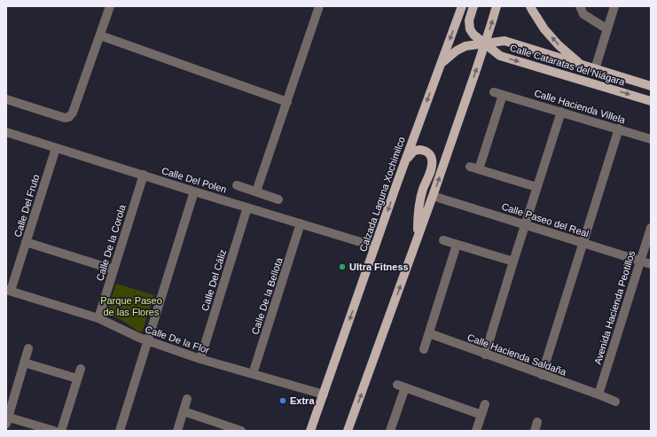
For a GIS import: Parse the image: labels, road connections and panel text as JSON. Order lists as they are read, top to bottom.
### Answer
{
  "streets": {
    "main road": ["Calle Cataratas del Niágara", "Calzada Laguna Xochimilco"],
    "street": [
      "Calle Hacienda Villela",
      "Calle Del Polen",
      "Calle Del Fruto",
      "Calle Paseo del Real",
      "Calle De la Corola",
      "Calle Del Cáliz",
      "Calle De la Bellota",
      "Avenida Hacienda Peotillos",
      "Calle De la Flor",
      "Calle Hacienda Saldaña"
    ]
  },
  "crossings": [
    ["Calle Del Polen", "Calzada Laguna Xochimilco"],
    ["Calle Del Polen", "Calle Del Fruto"],
    ["Calle Del Polen", "Calle De la Corola"],
    ["Calle Del Polen", "Calle Del Cáliz"],
    ["Calle Del Polen", "Calle De la Bellota"],
    ["Calzada Laguna Xochimilco", "Calle De la Flor"],
    ["Calle Del Fruto", "Calle De la Flor"],
    ["Calle Paseo del Real", "Avenida Hacienda Peotillos"],
    ["Calle De la Corola", "Calle De la Flor"],
    ["Calle Del Cáliz", "Calle De la Flor"],
    ["Calle De la Bellota", "Calle De la Flor"],
    ["Avenida Hacienda Peotillos", "Calle Hacienda Saldaña"]
  ],
  "parks": ["Parque Paseo de las Flores"],
  "places": ["Ultra Fitness", "Extra"]
}
